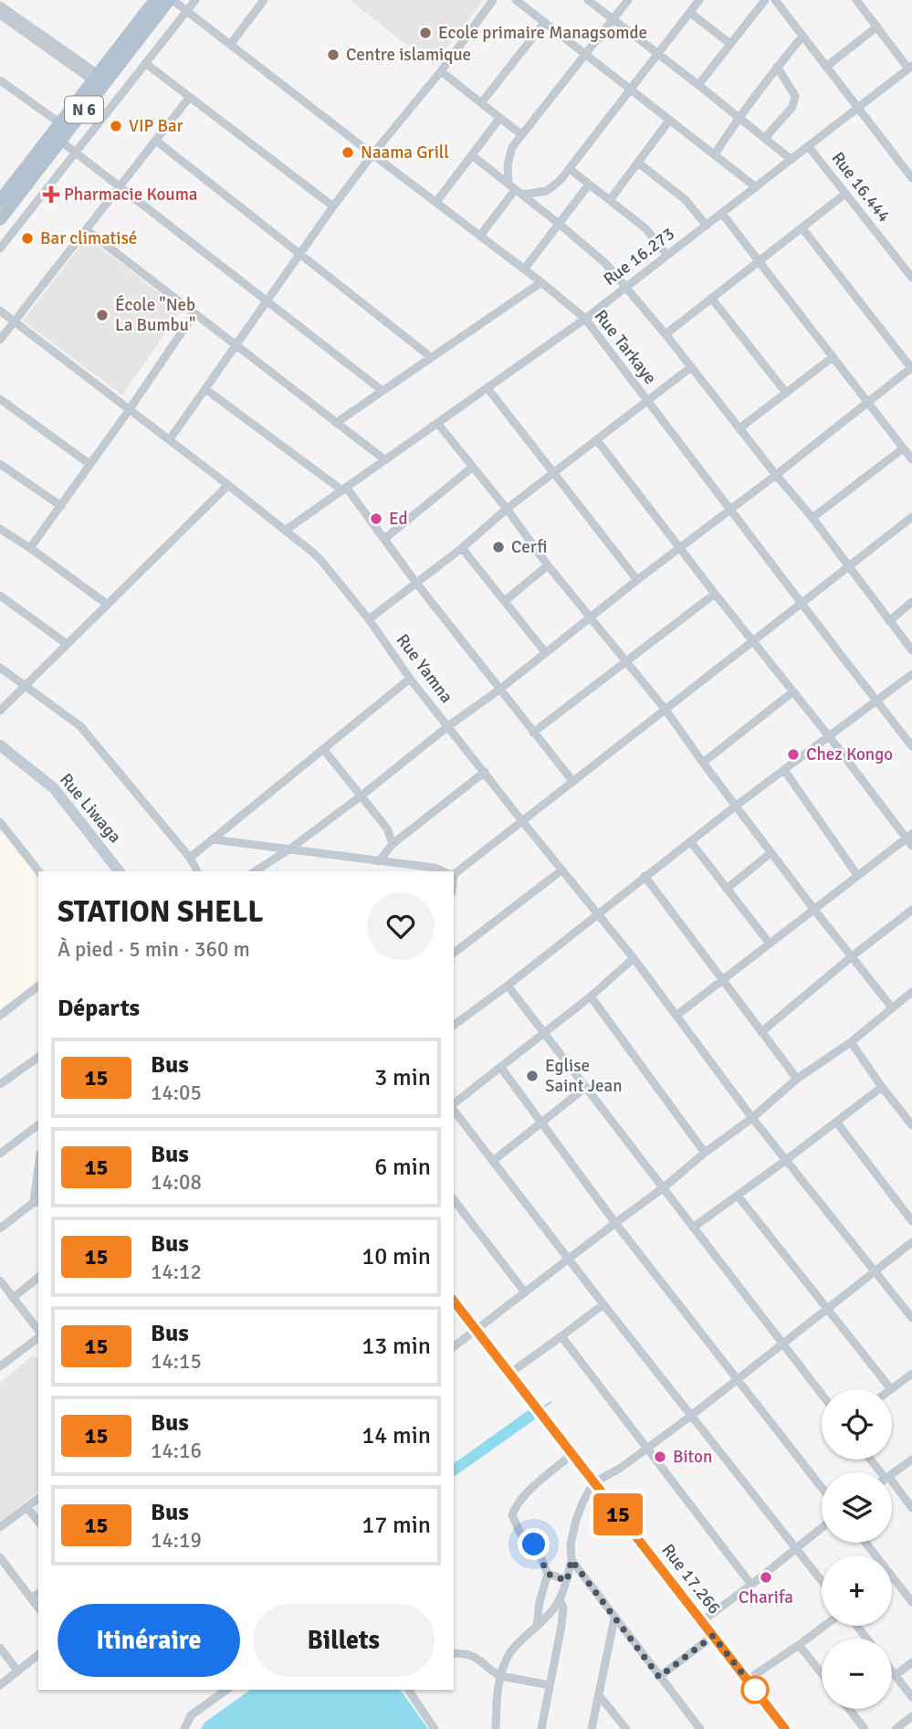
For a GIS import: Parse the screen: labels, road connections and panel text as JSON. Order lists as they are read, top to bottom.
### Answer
{
  "streets": {
    "main road": ["N 6", "Rue Liwaga", "Rue 17.266"],
    "street": [
      "Rue 16.444",
      "Rue 16.273",
      "Rue Tarkaye",
      "Rue Yamna"
    ]
  },
  "crossings": [
    ["N 6", "Rue Tarkaye"],
    ["Rue 16.444", "Rue 16.273"],
    ["Rue 16.273", "Rue Tarkaye"],
    ["Rue 16.273", "Rue Yamna"]
  ],
  "places": {
    "other": [
      "Ecole primaire Managsomde",
      "Centre islamique",
      "VIP Bar",
      "Naama Grill",
      "Bar climatisé",
      "École \"Neb La Bumbu\"",
      "Ed",
      "Cerfi",
      "Chez Kongo",
      "Eglise Saint Jean",
      "Biton",
      "Charifa"
    ],
    "health": ["Pharmacie Kouma"]
  },
  "lines": ["bus line 15"],
  "page": {
    "on_map": "15",
    "heading": [
      ["STATION SHELL", "À pied · 5 min · 360 m"],
      "Départs"
    ],
    "list": [
      {
        "mark": "15",
        "name": "Bus",
        "note": "14:05",
        "value": "3 min"
      },
      {
        "mark": "15",
        "name": "Bus",
        "note": "14:08",
        "value": "6 min"
      },
      {
        "mark": "15",
        "name": "Bus",
        "note": "14:12",
        "value": "10 min"
      },
      {
        "mark": "15",
        "name": "Bus",
        "note": "14:15",
        "value": "13 min"
      },
      {
        "mark": "15",
        "name": "Bus",
        "note": "14:16",
        "value": "14 min"
      },
      {
        "mark": "15",
        "name": "Bus",
        "note": "14:19",
        "value": "17 min"
      }
    ],
    "map_buttons": ["+", "−"],
    "buttons": ["Itinéraire", "Billets"]
  }
}
